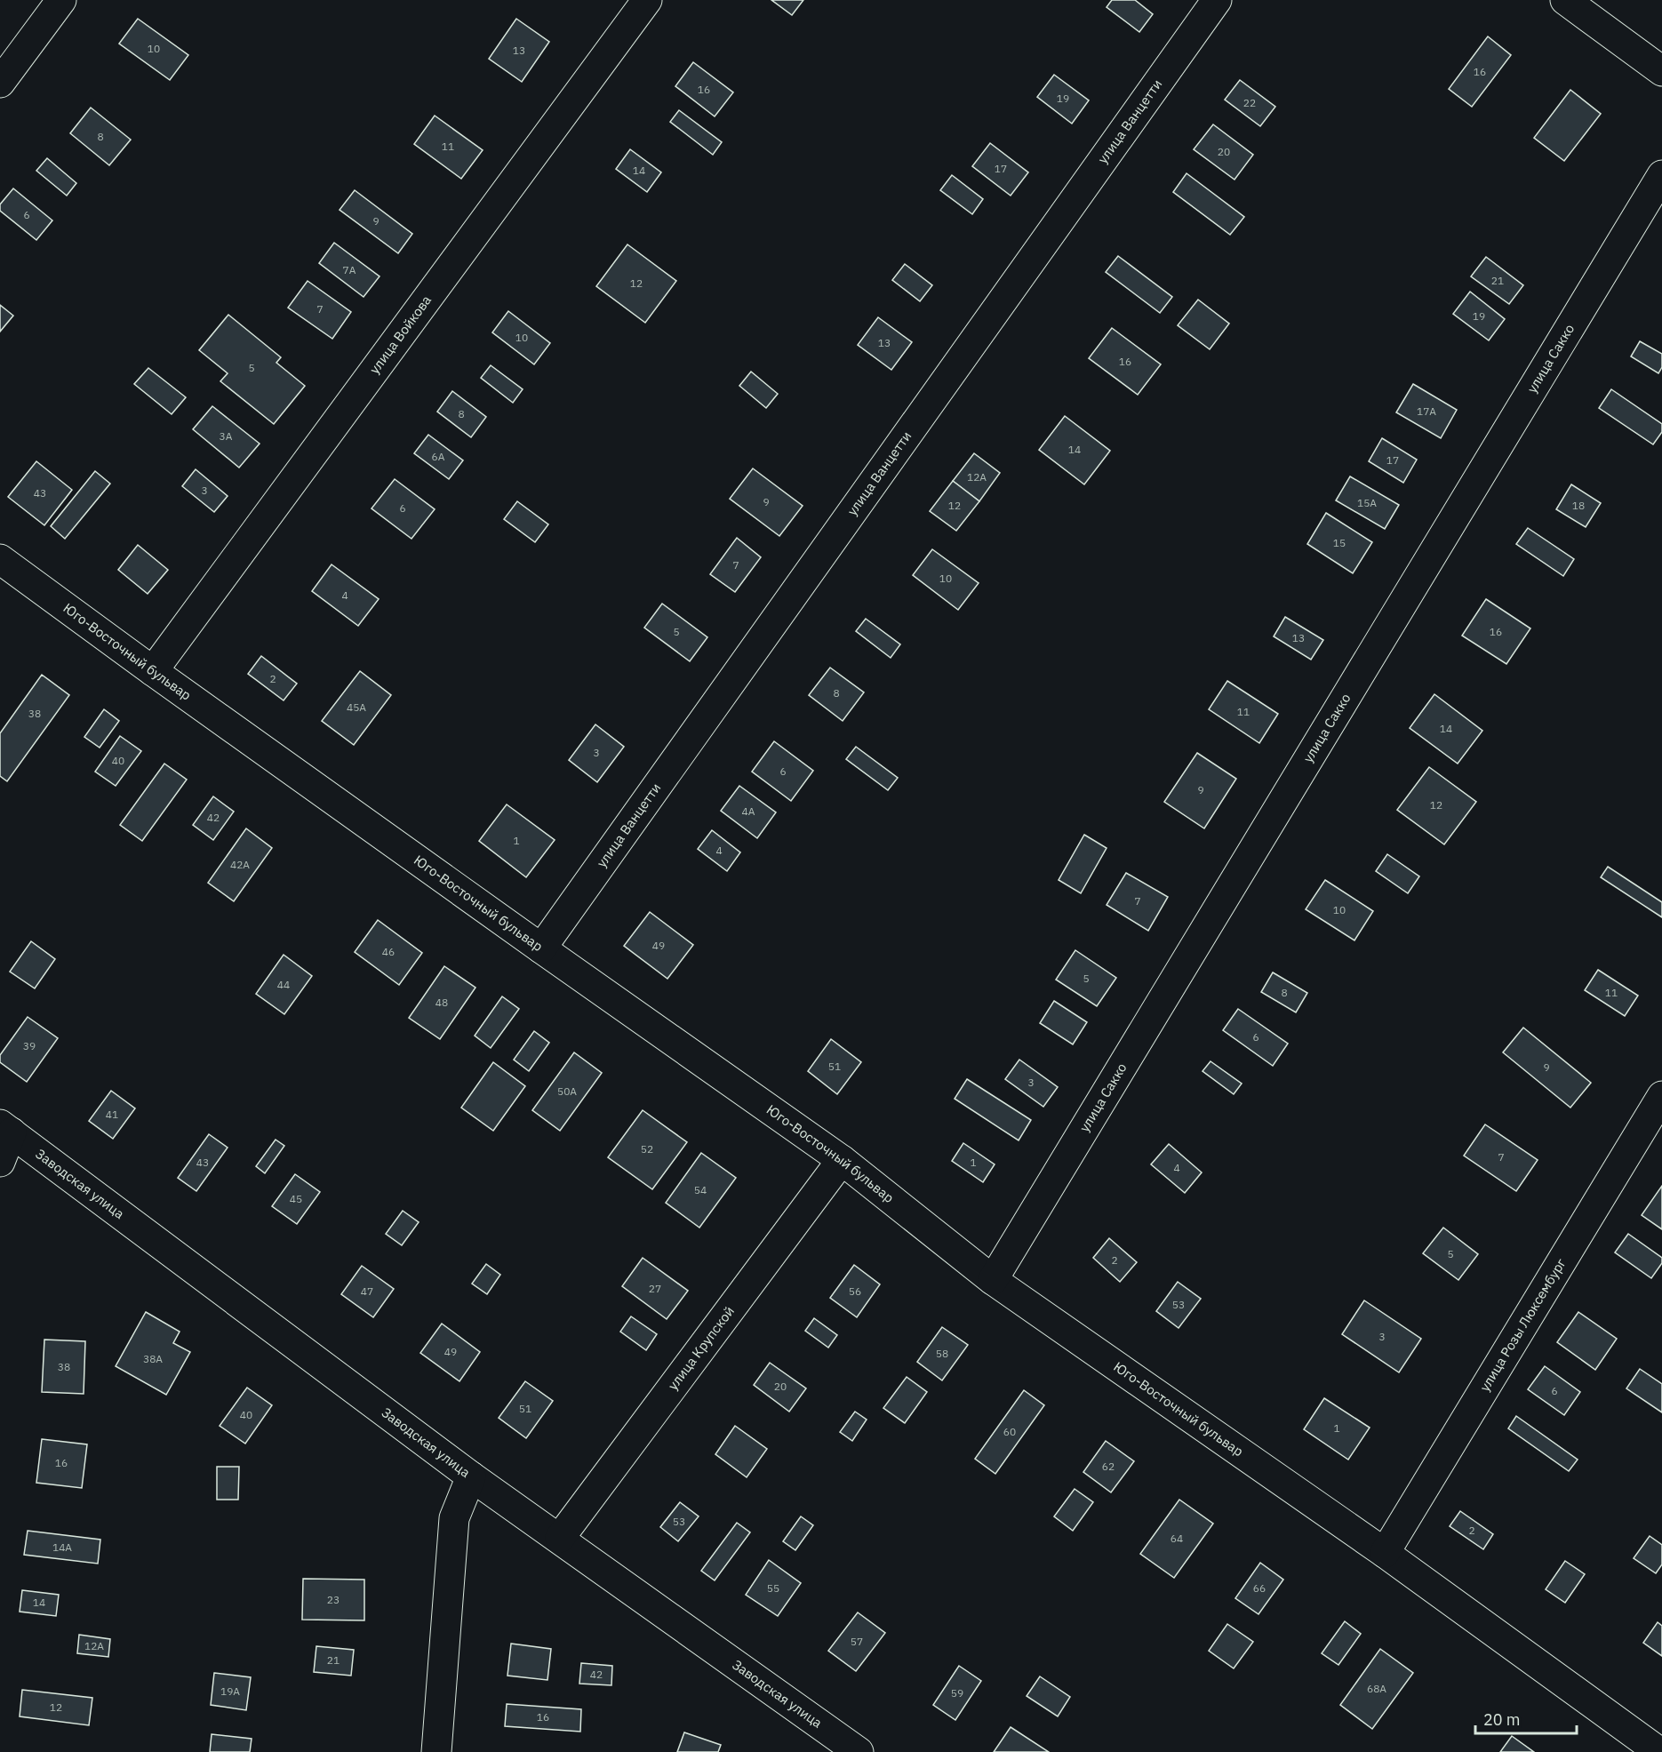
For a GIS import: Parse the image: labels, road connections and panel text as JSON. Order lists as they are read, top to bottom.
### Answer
{
  "streets": {
    "street": [
      "улица Ванцетти",
      "улица Войкова",
      "улица Сакко",
      "Юго-Восточный бульвар",
      "Заводская улица",
      "улица Розы Люксембург",
      "улица Крупской"
    ]
  },
  "crossings": [
    ["улица Ванцетти", "Юго-Восточный бульвар"],
    ["улица Войкова", "Юго-Восточный бульвар"],
    ["улица Сакко", "Юго-Восточный бульвар"],
    ["Юго-Восточный бульвар", "улица Розы Люксембург"],
    ["Юго-Восточный бульвар", "улица Крупской"],
    ["Заводская улица", "улица Крупской"]
  ],
  "house_numbers": [
    "10",
    "13",
    "16",
    "16",
    "19",
    "22",
    "8",
    "11",
    "20",
    "17",
    "14",
    "6",
    "9",
    "7А",
    "21",
    "12",
    "7",
    "19",
    "10",
    "13",
    "16",
    "5",
    "17А",
    "8",
    "3А",
    "14",
    "6А",
    "17",
    "12А",
    "3",
    "43",
    "9",
    "15А",
    "12",
    "18",
    "6",
    "15",
    "7",
    "10",
    "4",
    "5",
    "16",
    "13",
    "2",
    "8",
    "45А",
    "11",
    "38",
    "14",
    "3",
    "40",
    "6",
    "9",
    "12",
    "4А",
    "42",
    "1",
    "4",
    "42А",
    "7",
    "10",
    "49",
    "46",
    "5",
    "44",
    "8",
    "11",
    "48",
    "6",
    "39",
    "51",
    "9",
    "3",
    "50А",
    "41",
    "52",
    "7",
    "43",
    "1",
    "4",
    "54",
    "45",
    "5",
    "2",
    "27",
    "47",
    "56",
    "53",
    "3",
    "49",
    "58",
    "38А",
    "38",
    "20",
    "6",
    "51",
    "40",
    "1",
    "60",
    "16",
    "62",
    "53",
    "2",
    "64",
    "14А",
    "55",
    "66",
    "23",
    "14",
    "57",
    "12А",
    "21",
    "42",
    "68А",
    "19А",
    "59",
    "12",
    "16"
  ],
  "scale_bar": "20 m"
}
